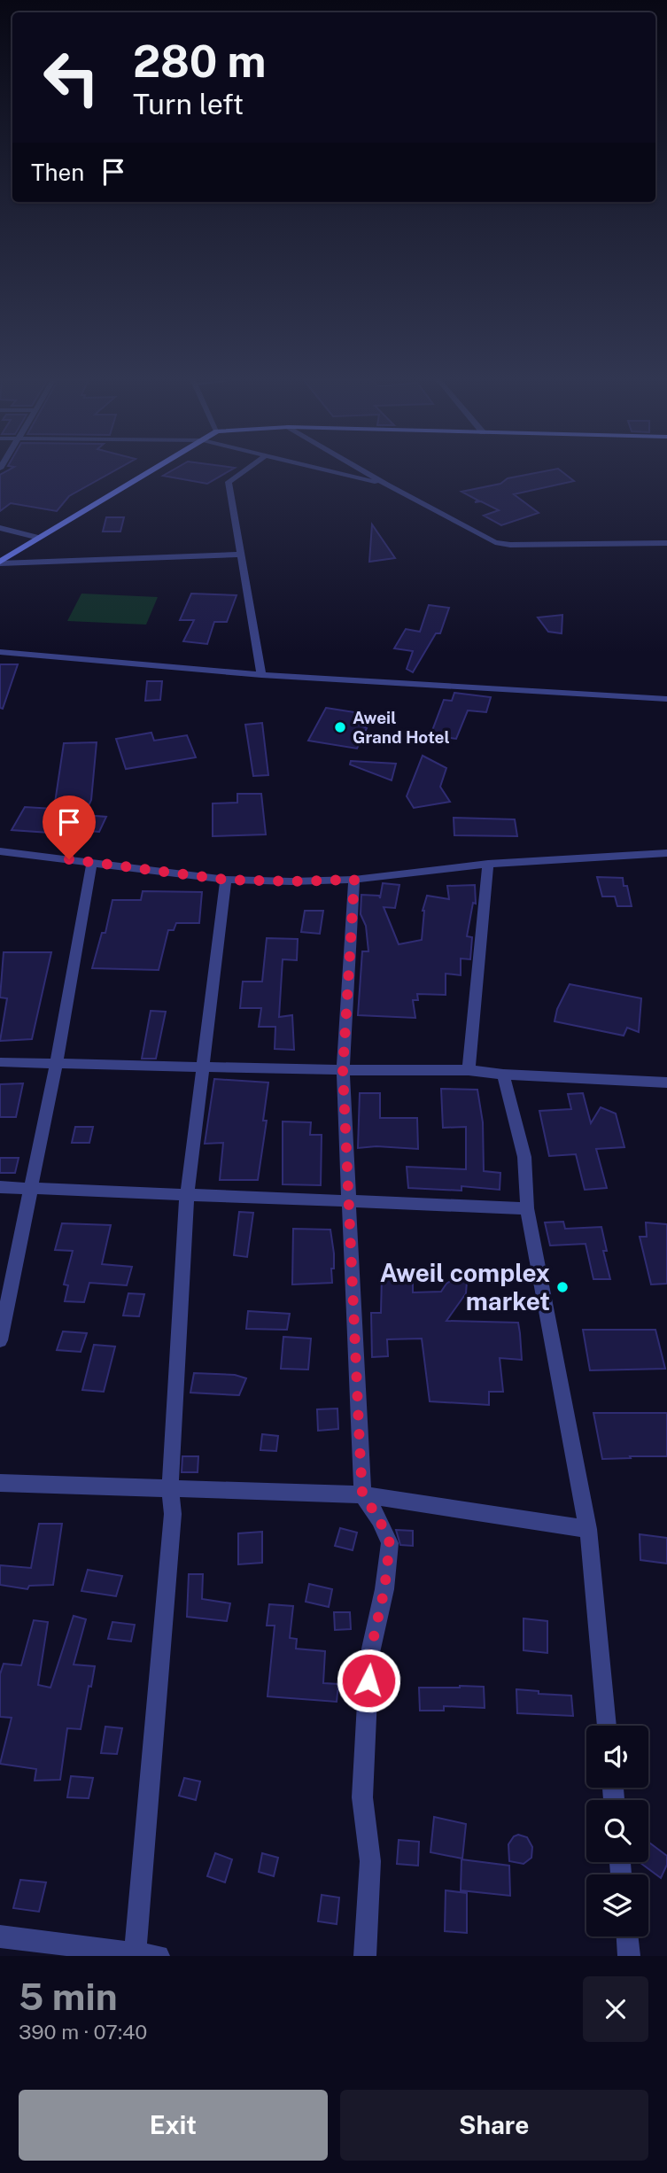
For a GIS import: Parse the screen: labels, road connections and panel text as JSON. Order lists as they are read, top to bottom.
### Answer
{
  "places": ["Aweil Grand Hotel", "Aweil complex market"],
  "page": {
    "turn": ["280 m", "Turn left"],
    "then": "Then",
    "heading": ["5 min", "390 m · 07:40"],
    "buttons": ["Exit", "Share"]
  }
}
